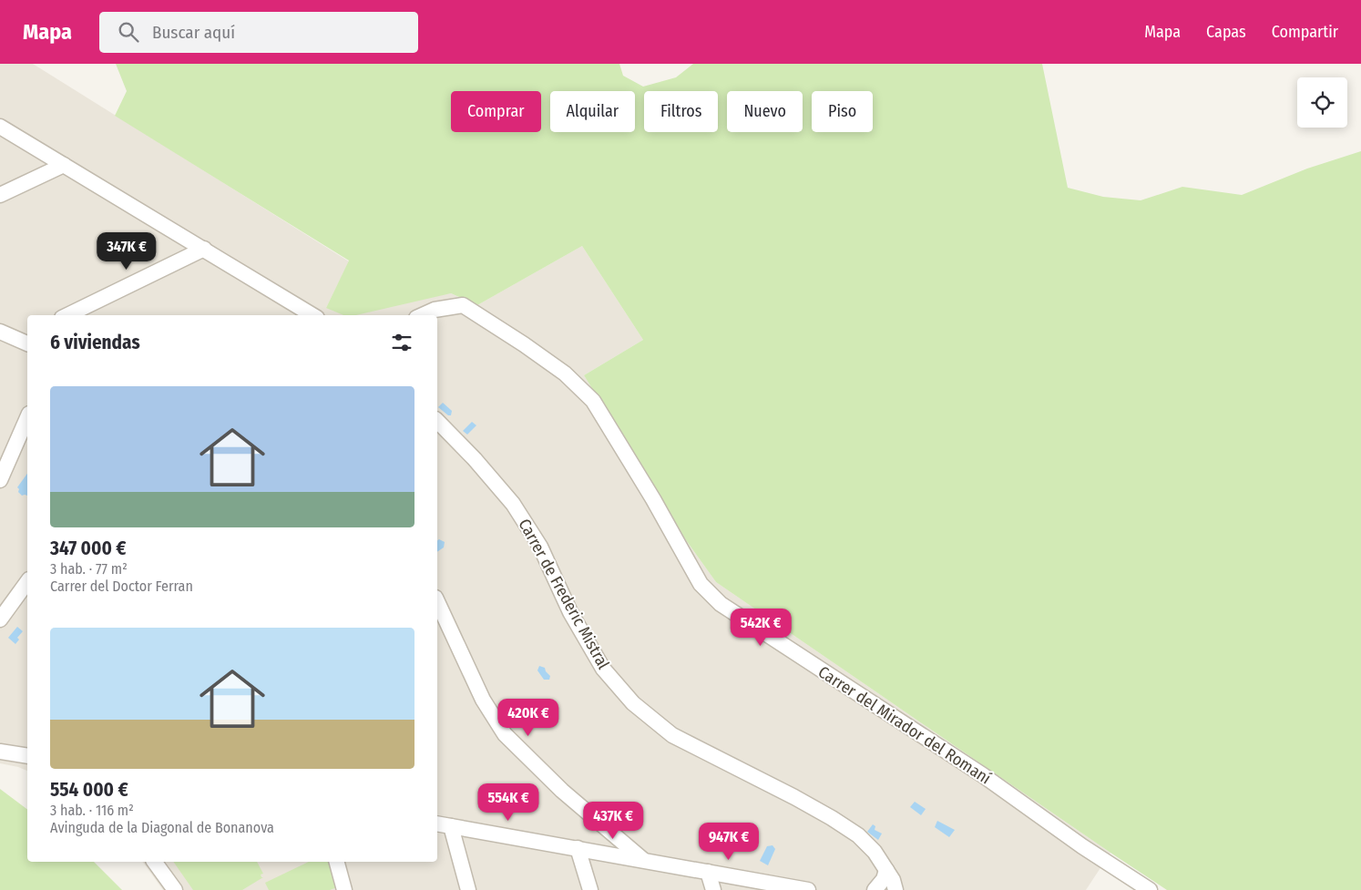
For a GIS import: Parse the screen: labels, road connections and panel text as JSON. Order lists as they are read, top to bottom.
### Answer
{
  "streets": {
    "street": ["Carrer de Frederic Mistral", "Carrer del Mirador del Romaní"]
  },
  "page": {
    "header": "Mapa",
    "search": "Buscar aquí",
    "nav": ["Mapa", "Capas", "Compartir"],
    "chip": [
      "Comprar",
      "Alquilar",
      "Filtros",
      "Nuevo",
      "Piso"
    ],
    "price": [
      "347K €",
      "542K €",
      "420K €",
      "554K €",
      "437K €",
      "947K €"
    ],
    "heading": "6 viviendas",
    "list": [
      {
        "name": "347 000 €",
        "note": "3 hab. · 77 m² · Carrer del Doctor Ferran"
      },
      {
        "name": "554 000 €",
        "note": "3 hab. · 116 m² · Avinguda de la Diagonal de Bonanova"
      }
    ]
  }
}
